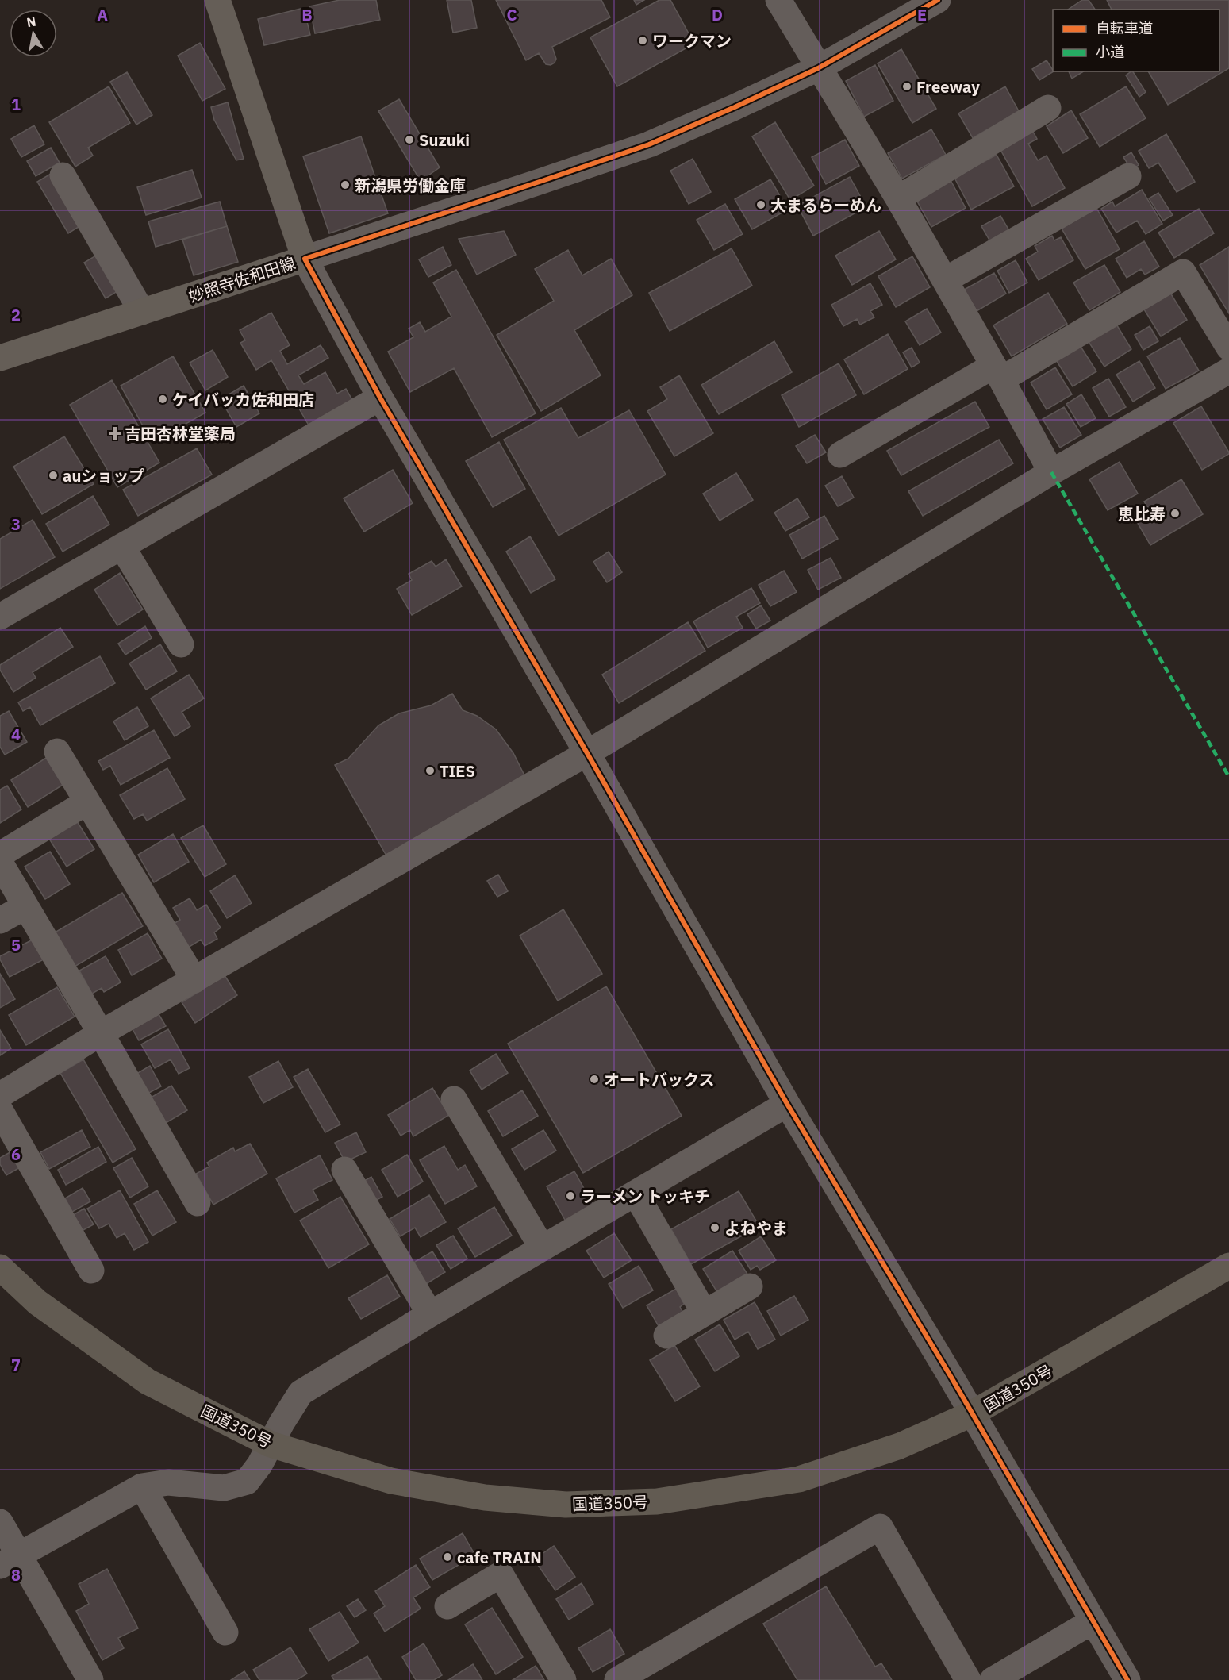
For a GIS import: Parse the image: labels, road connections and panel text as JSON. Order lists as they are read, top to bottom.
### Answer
{
  "streets": {
    "highway": ["国道350号"],
    "main road": ["妙照寺佐和田線"]
  },
  "places": {
    "other": [
      "ワークマン",
      "Freeway",
      "Suzuki",
      "新潟県労働金庫",
      "大まるらーめん",
      "ケイバッカ佐和田店",
      "auショップ",
      "恵比寿",
      "TIES",
      "オートバックス",
      "ラーメン トッキチ",
      "よねやま",
      "cafe TRAIN"
    ],
    "health": ["吉田杏林堂薬局"]
  },
  "legend": ["自転車道", "小道"],
  "north": "top",
  "grid": {
    "columns": [
      "A",
      "B",
      "C",
      "D",
      "E"
    ],
    "rows": [
      "1",
      "2",
      "3",
      "4",
      "5",
      "6",
      "7",
      "8"
    ]
  }
}
